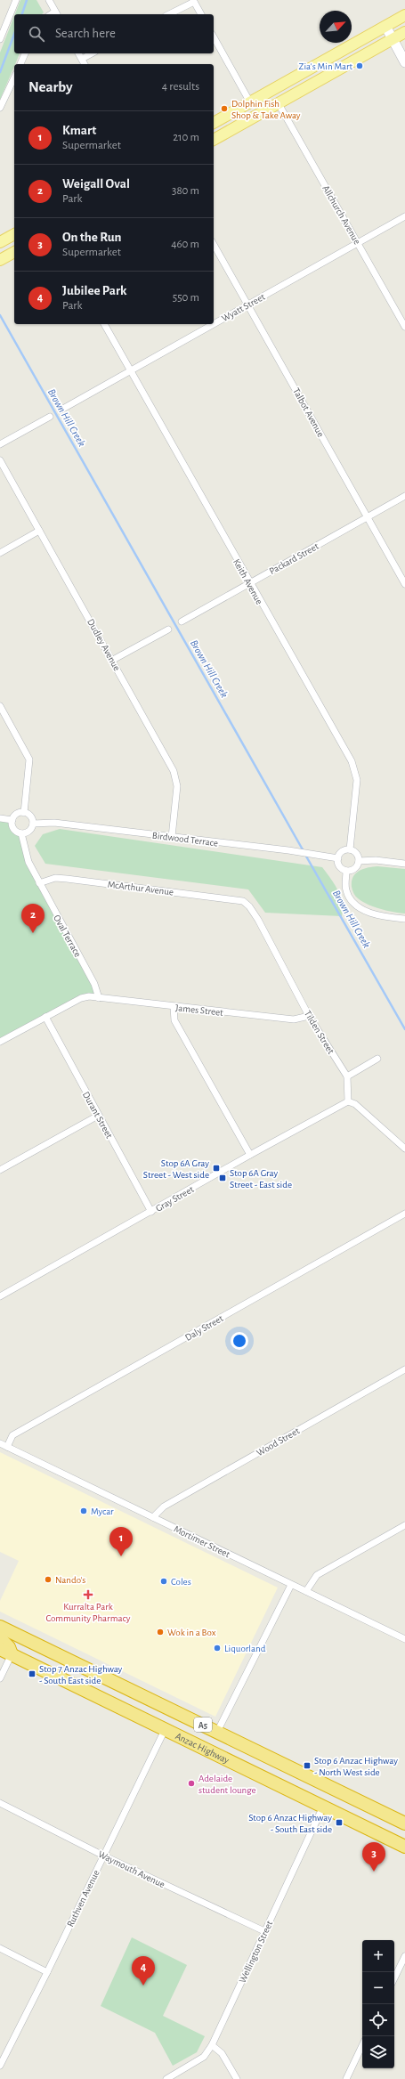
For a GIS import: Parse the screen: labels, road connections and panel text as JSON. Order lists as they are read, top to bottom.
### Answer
{
  "streets": {
    "highway": ["A5", "Anzac Highway"],
    "street": [
      "Allchurch Avenue",
      "Wyatt Street",
      "Talbot Avenue",
      "Packard Street",
      "Keith Avenue",
      "Dudley Avenue",
      "Birdwood Terrace",
      "McArthur Avenue",
      "Oval Terrace",
      "James Street",
      "Tilden Street",
      "Durant Street",
      "Gray Street",
      "Daly Street",
      "Wood Street",
      "Mortimer Street",
      "Waymouth Avenue",
      "Ruthven Avenue",
      "Wellington Street"
    ]
  },
  "crossings": [
    ["Allchurch Avenue", "Wyatt Street"],
    ["Wyatt Street", "Talbot Avenue"],
    ["Wyatt Street", "Keith Avenue"],
    ["Talbot Avenue", "Packard Street"],
    ["Packard Street", "Keith Avenue"],
    ["Keith Avenue", "Birdwood Terrace"],
    ["Dudley Avenue", "Birdwood Terrace"],
    ["Birdwood Terrace", "Oval Terrace"],
    ["McArthur Avenue", "Oval Terrace"],
    ["McArthur Avenue", "Tilden Street"],
    ["Oval Terrace", "James Street"],
    ["James Street", "Tilden Street"],
    ["James Street", "Durant Street"],
    ["Tilden Street", "Gray Street"],
    ["Durant Street", "Gray Street"],
    ["Daly Street", "Mortimer Street"],
    ["Wood Street", "Mortimer Street"],
    ["Anzac Highway", "Ruthven Avenue"],
    ["Anzac Highway", "Wellington Street"],
    ["Waymouth Avenue", "Ruthven Avenue"],
    ["Waymouth Avenue", "Wellington Street"]
  ],
  "water": ["Brown Hill Creek"],
  "places": {
    "other": [
      "Zia's Min Mart",
      "Dolphin Fish Shop & Take Away",
      "Mycar",
      "Nando's",
      "Coles",
      "Wok in a Box",
      "Liquorland",
      "Adelaide student lounge"
    ],
    "transit": [
      "Stop 6A Gray Street - West side",
      "Stop 6A Gray Street - East side",
      "Stop 7 Anzac Highway - South East side",
      "Stop 6 Anzac Highway - North West side",
      "Stop 6 Anzac Highway - South East side"
    ],
    "health": ["Kurralta Park Community Pharmacy"]
  },
  "north": "top right",
  "page": {
    "search": "Search here",
    "heading": ["Nearby", "4 results"],
    "list": [
      {
        "mark": "1",
        "name": "Kmart",
        "note": "Supermarket",
        "value": "210 m"
      },
      {
        "mark": "2",
        "name": "Weigall Oval",
        "note": "Park",
        "value": "380 m"
      },
      {
        "mark": "3",
        "name": "On the Run",
        "note": "Supermarket",
        "value": "460 m"
      },
      {
        "mark": "4",
        "name": "Jubilee Park",
        "note": "Park",
        "value": "550 m"
      }
    ],
    "pins": [
      "2",
      "1",
      "3",
      "4"
    ],
    "map_buttons": ["+", "−"]
  }
}
